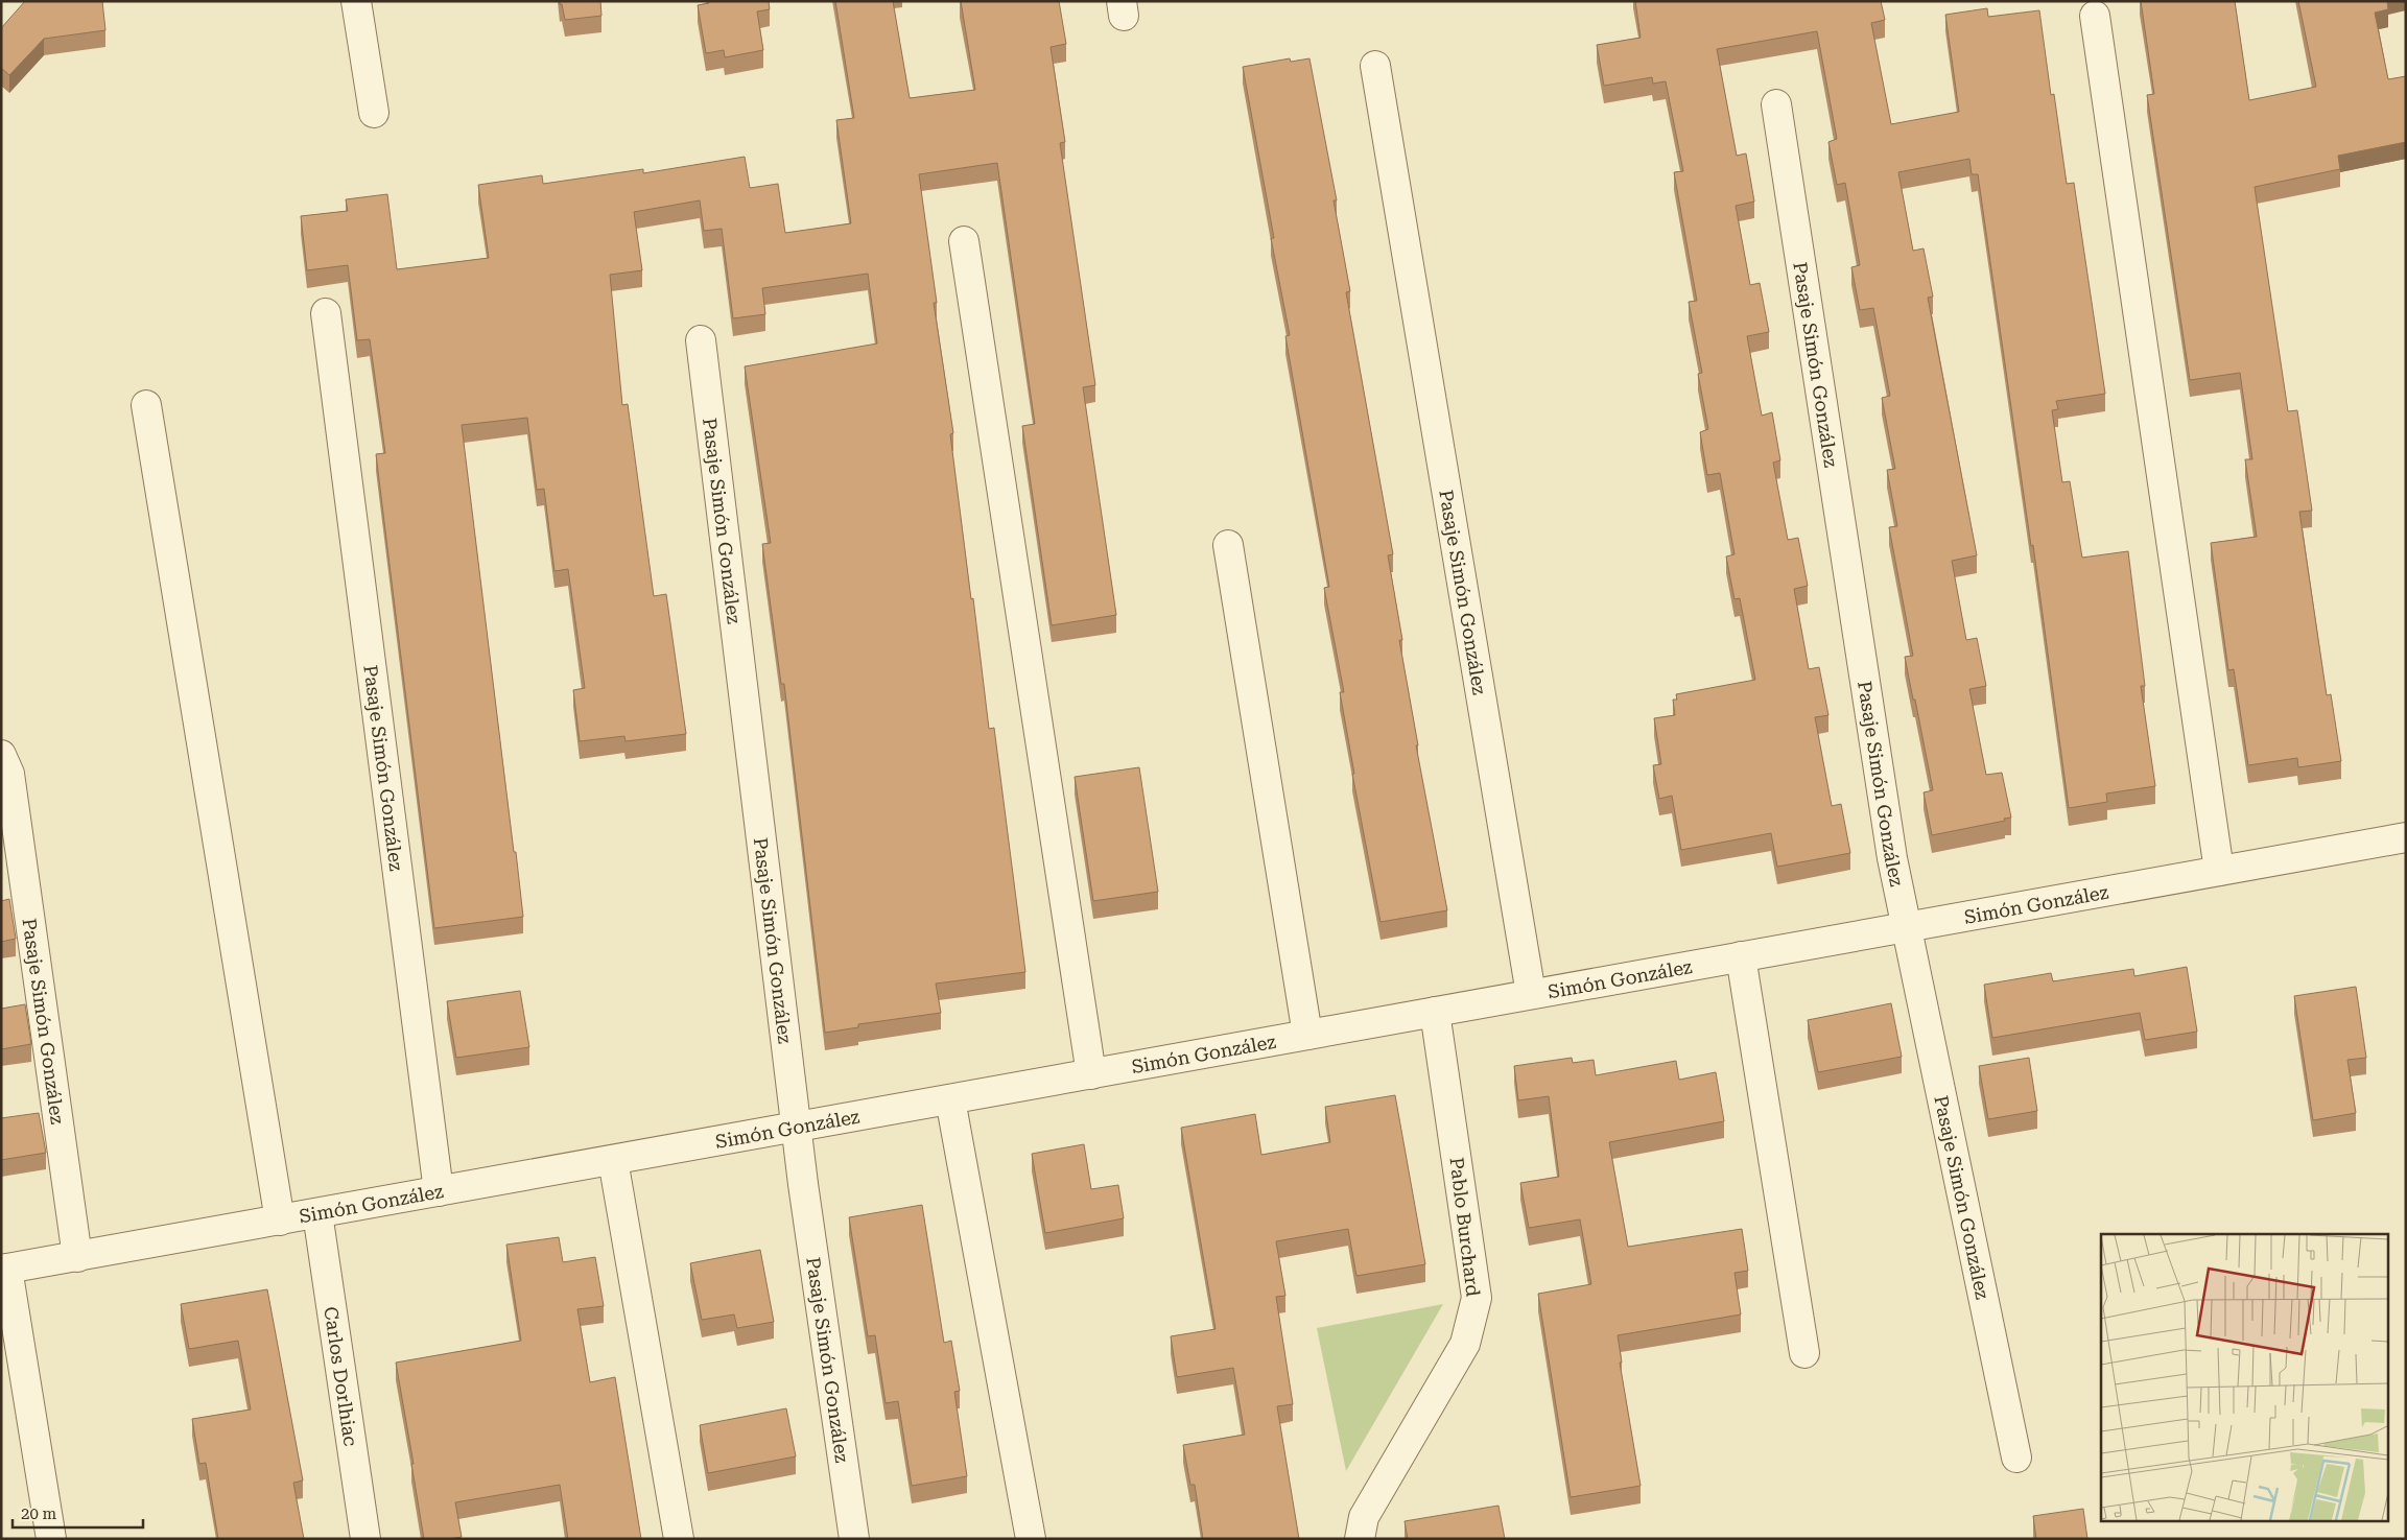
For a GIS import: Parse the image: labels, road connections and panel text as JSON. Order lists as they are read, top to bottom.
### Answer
{
  "streets": {
    "street": [
      "Pasaje Simón González",
      "Simón González",
      "Pablo Burchard",
      "Carlos Dorlhiac"
    ]
  },
  "crossings": [
    ["Pasaje Simón González", "Simón González"],
    ["Simón González", "Pablo Burchard"],
    ["Simón González", "Carlos Dorlhiac"]
  ],
  "scale_bar": "20 m"
}
